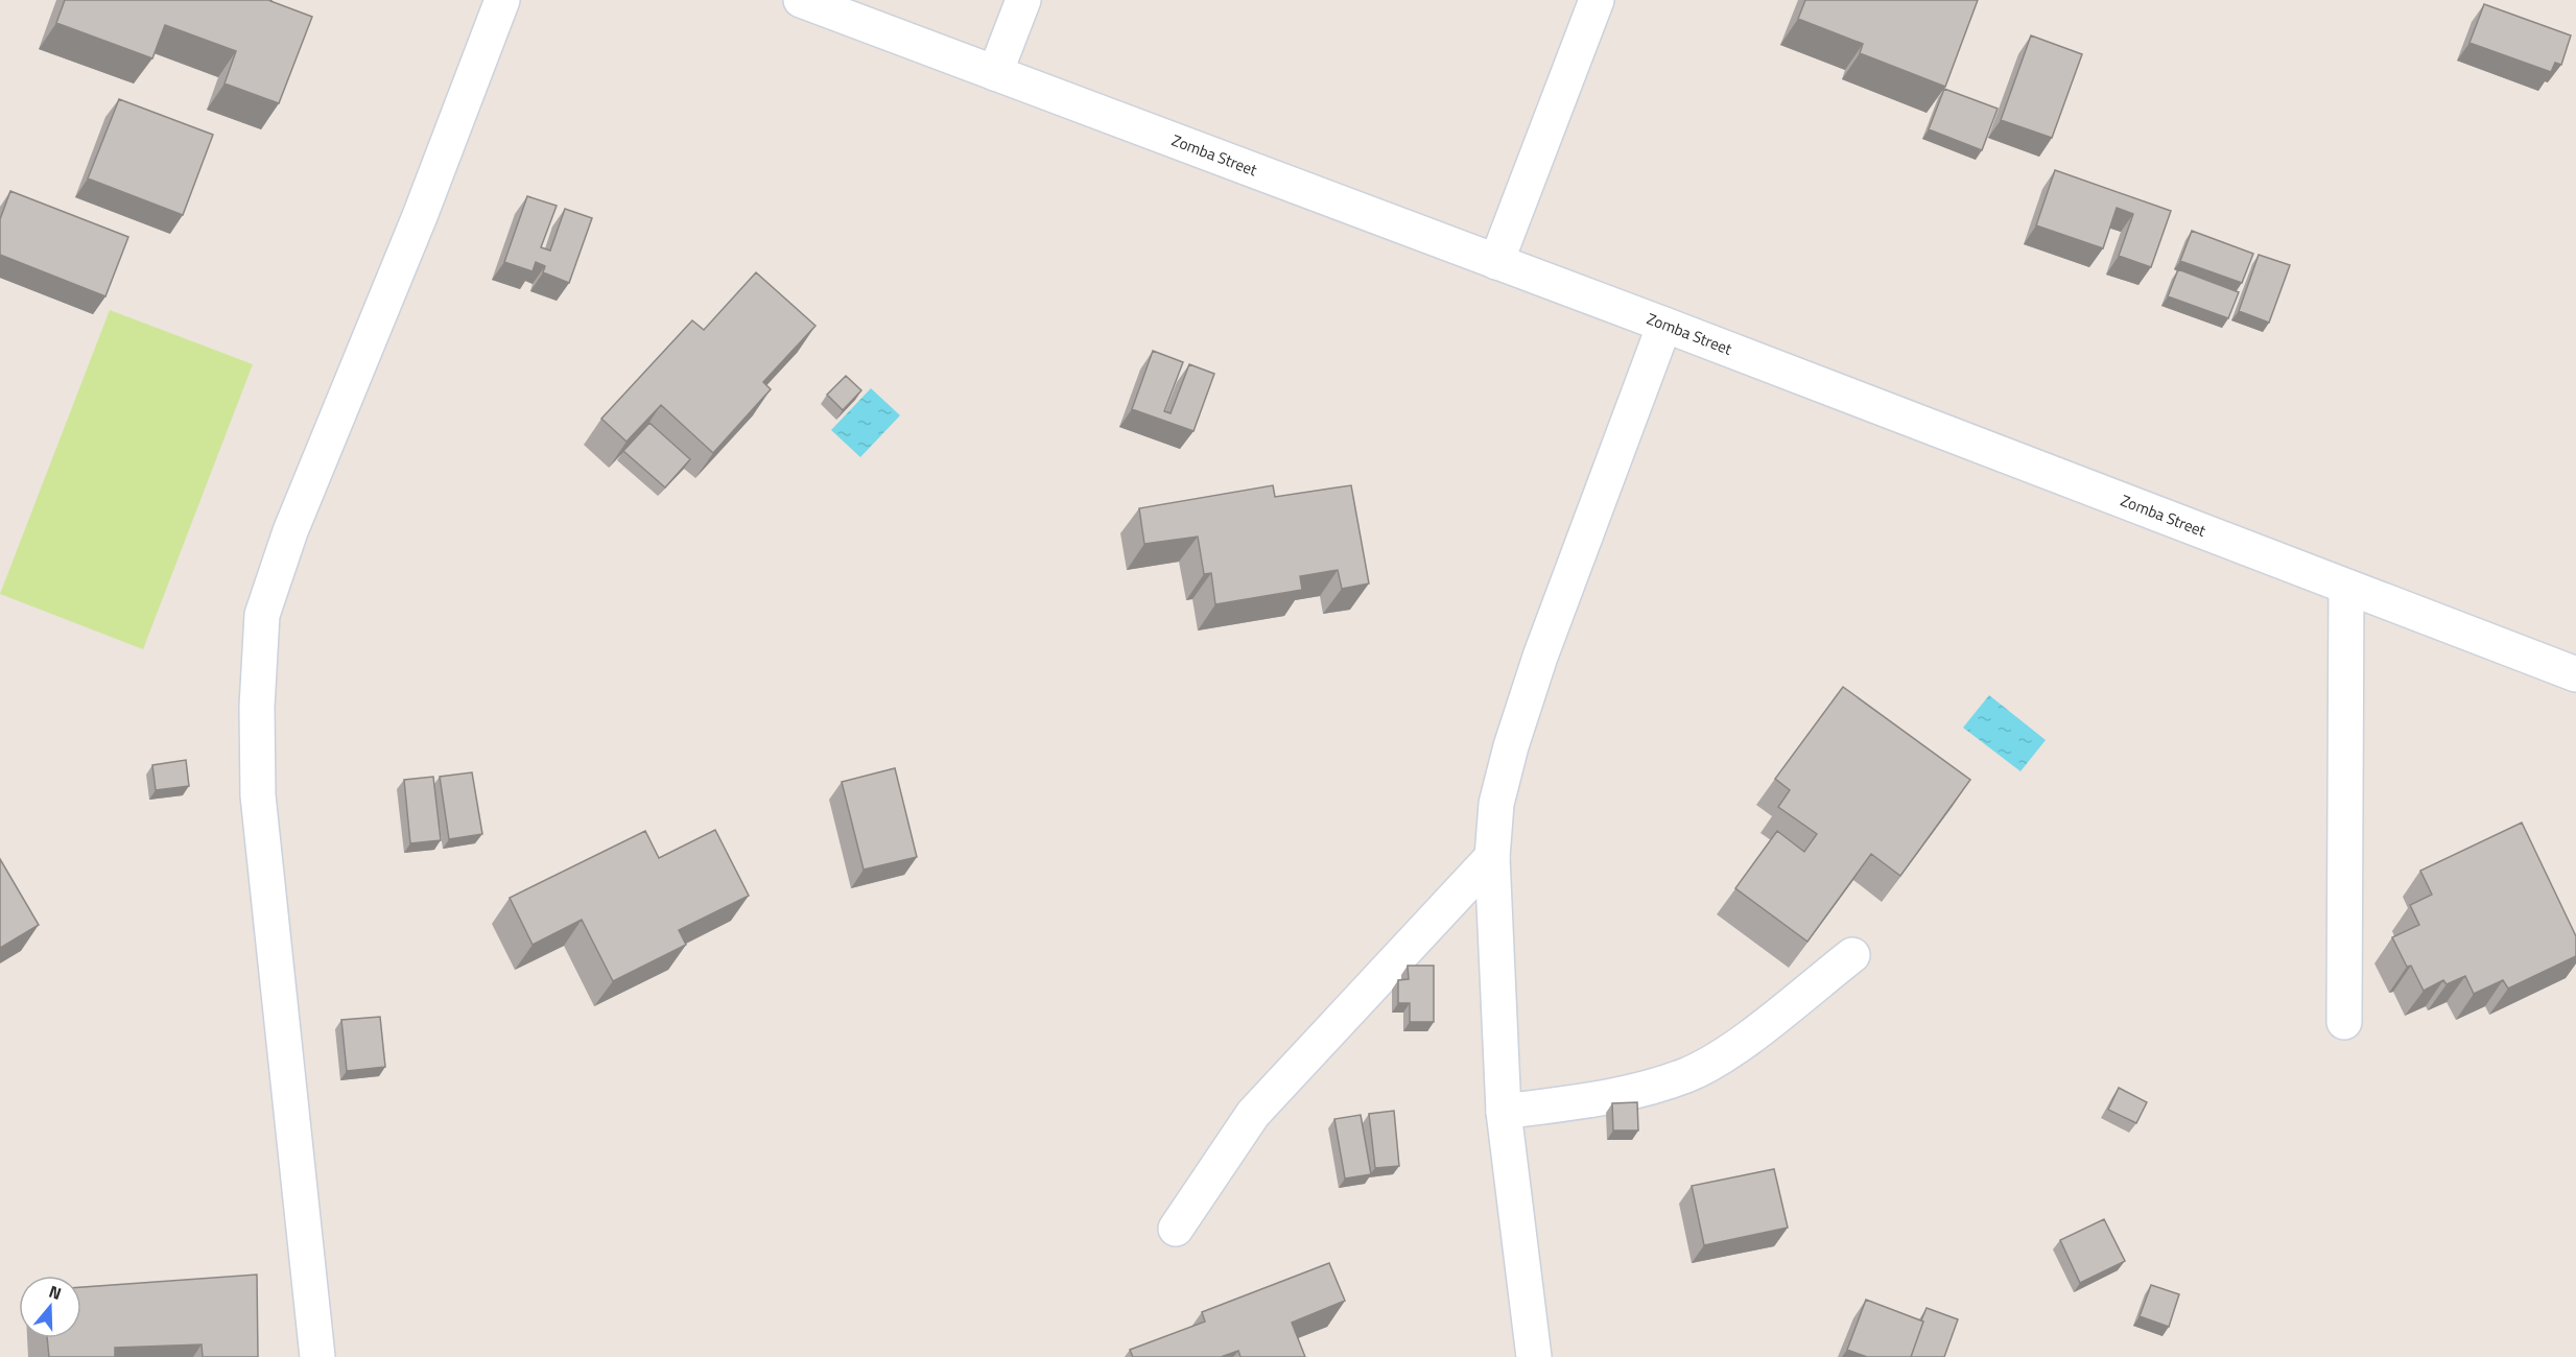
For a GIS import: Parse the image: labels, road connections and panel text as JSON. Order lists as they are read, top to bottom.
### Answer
{
  "streets": {
    "street": ["Zomba Street"]
  },
  "north": "top"
}
